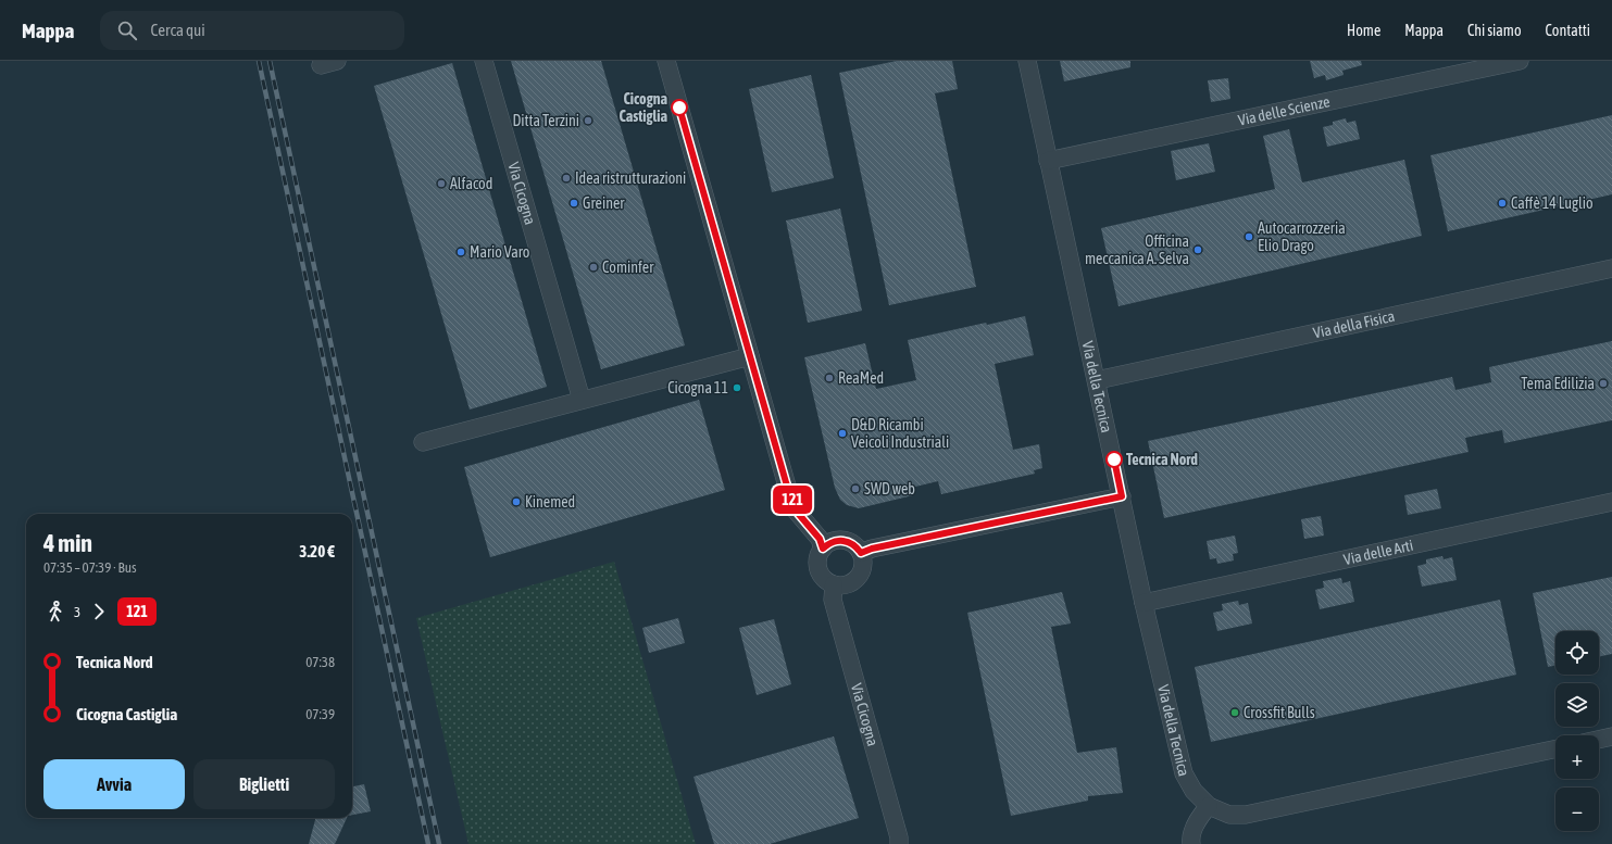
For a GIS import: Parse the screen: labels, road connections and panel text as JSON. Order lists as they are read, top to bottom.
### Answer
{
  "streets": {
    "street": [
      "Via delle Scienze",
      "Via Cicogna",
      "Via della Fisica",
      "Via della Tecnica",
      "Via delle Arti"
    ]
  },
  "crossings": [
    ["Via delle Scienze", "Via della Tecnica"],
    ["Via della Fisica", "Via della Tecnica"],
    ["Via della Tecnica", "Via delle Arti"]
  ],
  "places": [
    "Cicogna Castiglia",
    "Ditta Terzini",
    "Idea ristrutturazioni",
    "Alfacod",
    "Greiner",
    "Caffè 14 Luglio",
    "Autocarrozzeria Elio Drago",
    "Officina meccanica A. Selva",
    "Mario Varo",
    "Cominfer",
    "ReaMed",
    "Tema Edilizia",
    "Cicogna 11",
    "D&D Ricambi Veicoli Industriali",
    "Tecnica Nord",
    "SWD web",
    "Kinemed",
    "Crossfit Bulls"
  ],
  "lines": ["bus line 121"],
  "page": {
    "header": "Mappa",
    "search": "Cerca qui",
    "nav": [
      "Home",
      "Mappa",
      "Chi siamo",
      "Contatti"
    ],
    "on_map": "121",
    "heading": ["4 min", "07:35 – 07:39 · Bus", "3.20 €"],
    "legs": ["3", "121"],
    "map_buttons": ["+", "−"],
    "list": [
      {
        "name": "Tecnica Nord",
        "value": "07:38"
      },
      {
        "name": "Cicogna Castiglia",
        "value": "07:39"
      }
    ],
    "buttons": ["Avvia", "Biglietti"]
  }
}
